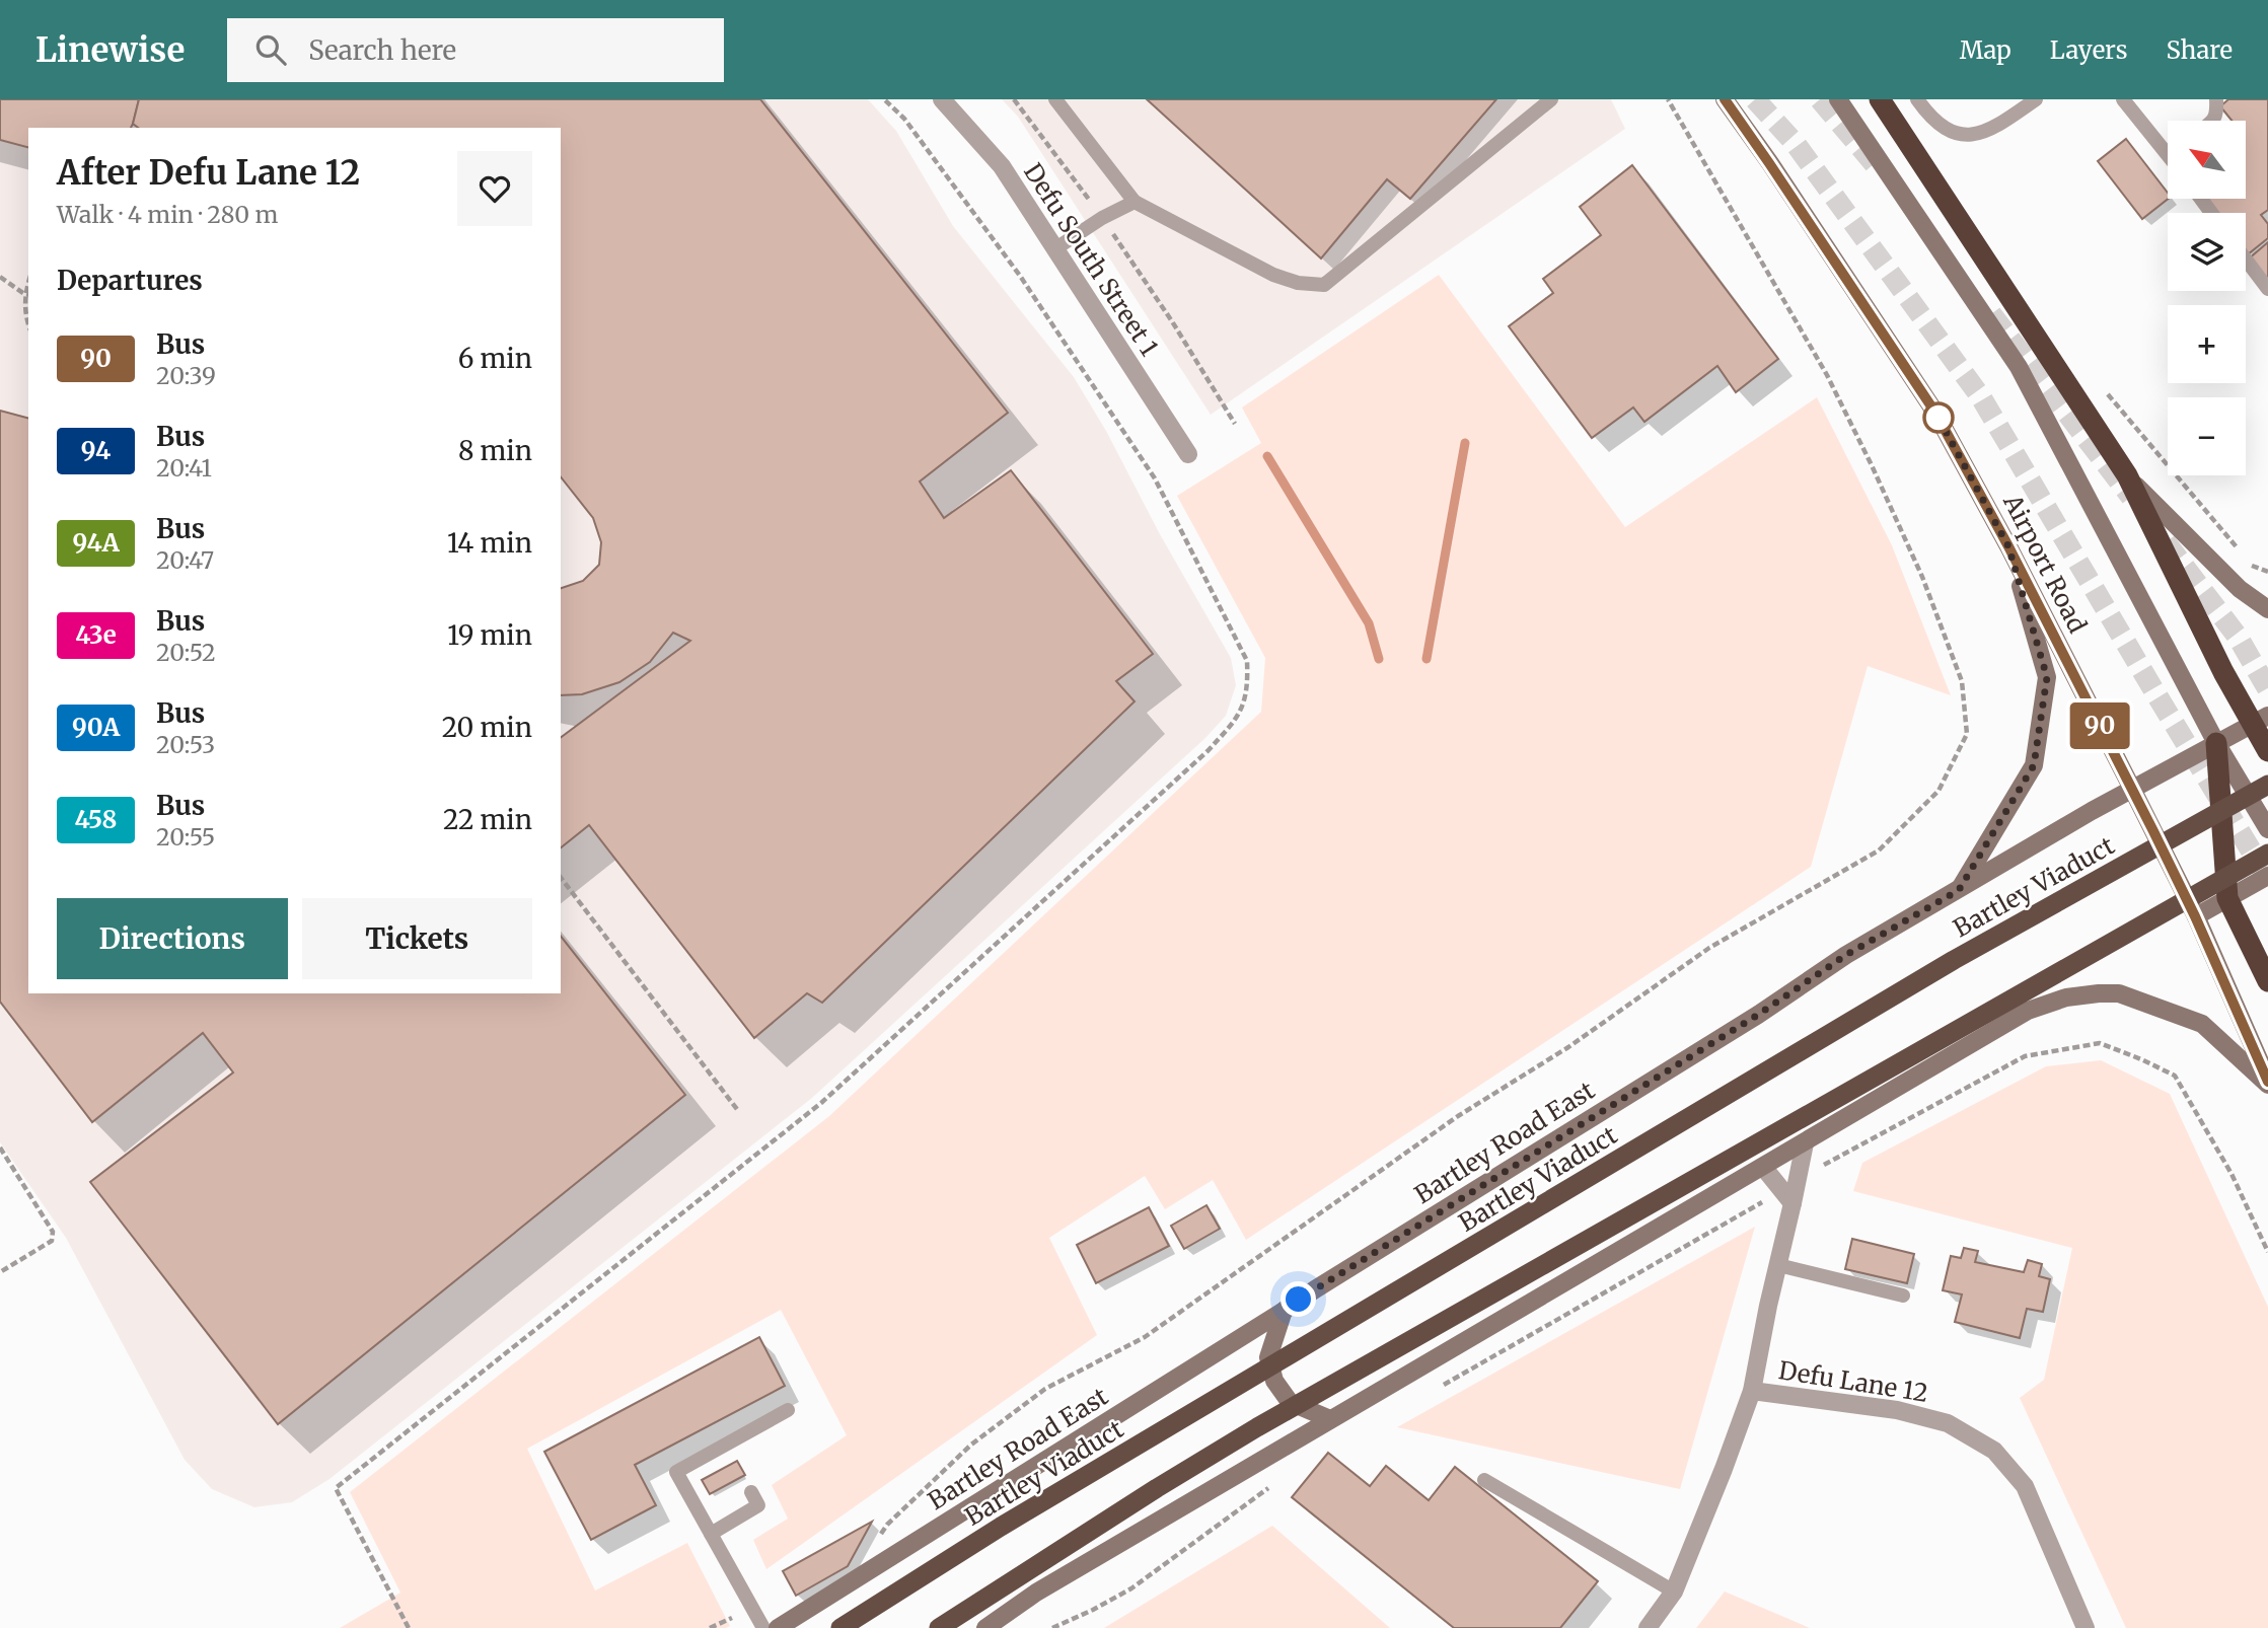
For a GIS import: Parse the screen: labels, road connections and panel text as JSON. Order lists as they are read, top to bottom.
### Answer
{
  "streets": {
    "highway": ["Bartley Viaduct"],
    "main road": ["Airport Road", "Bartley Road East"],
    "street": ["Defu South Street 1", "Defu Lane 12"]
  },
  "crossings": [
    ["Airport Road", "Bartley Road East"]
  ],
  "lines": ["bus line 90"],
  "north": "top left",
  "page": {
    "header": "Linewise",
    "search": "Search here",
    "nav": ["Map", "Layers", "Share"],
    "on_map": "90",
    "map_buttons": ["+", "−"],
    "heading": [
      ["After Defu Lane 12", "Walk · 4 min · 280 m"],
      "Departures"
    ],
    "list": [
      {
        "mark": "90",
        "name": "Bus",
        "note": "20:39",
        "value": "6 min"
      },
      {
        "mark": "94",
        "name": "Bus",
        "note": "20:41",
        "value": "8 min"
      },
      {
        "mark": "94A",
        "name": "Bus",
        "note": "20:47",
        "value": "14 min"
      },
      {
        "mark": "43e",
        "name": "Bus",
        "note": "20:52",
        "value": "19 min"
      },
      {
        "mark": "90A",
        "name": "Bus",
        "note": "20:53",
        "value": "20 min"
      },
      {
        "mark": "458",
        "name": "Bus",
        "note": "20:55",
        "value": "22 min"
      }
    ],
    "buttons": ["Directions", "Tickets"]
  }
}
